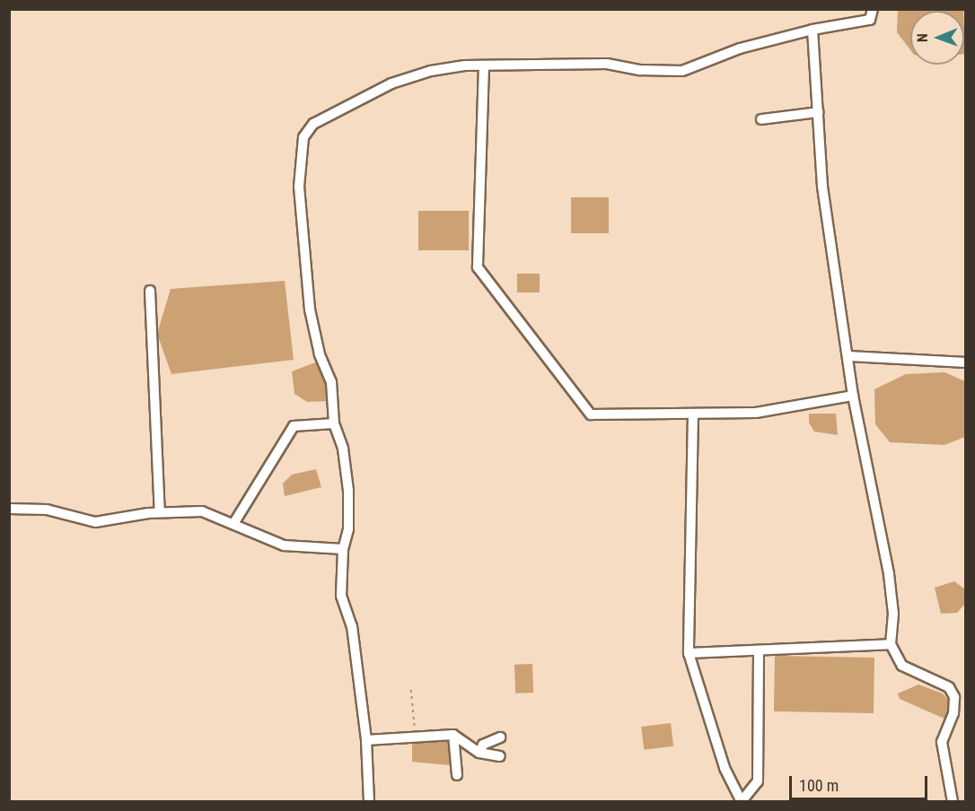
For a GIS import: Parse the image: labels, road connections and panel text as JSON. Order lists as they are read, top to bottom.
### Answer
{
  "scale_bar": "100 m",
  "north": "left"
}
